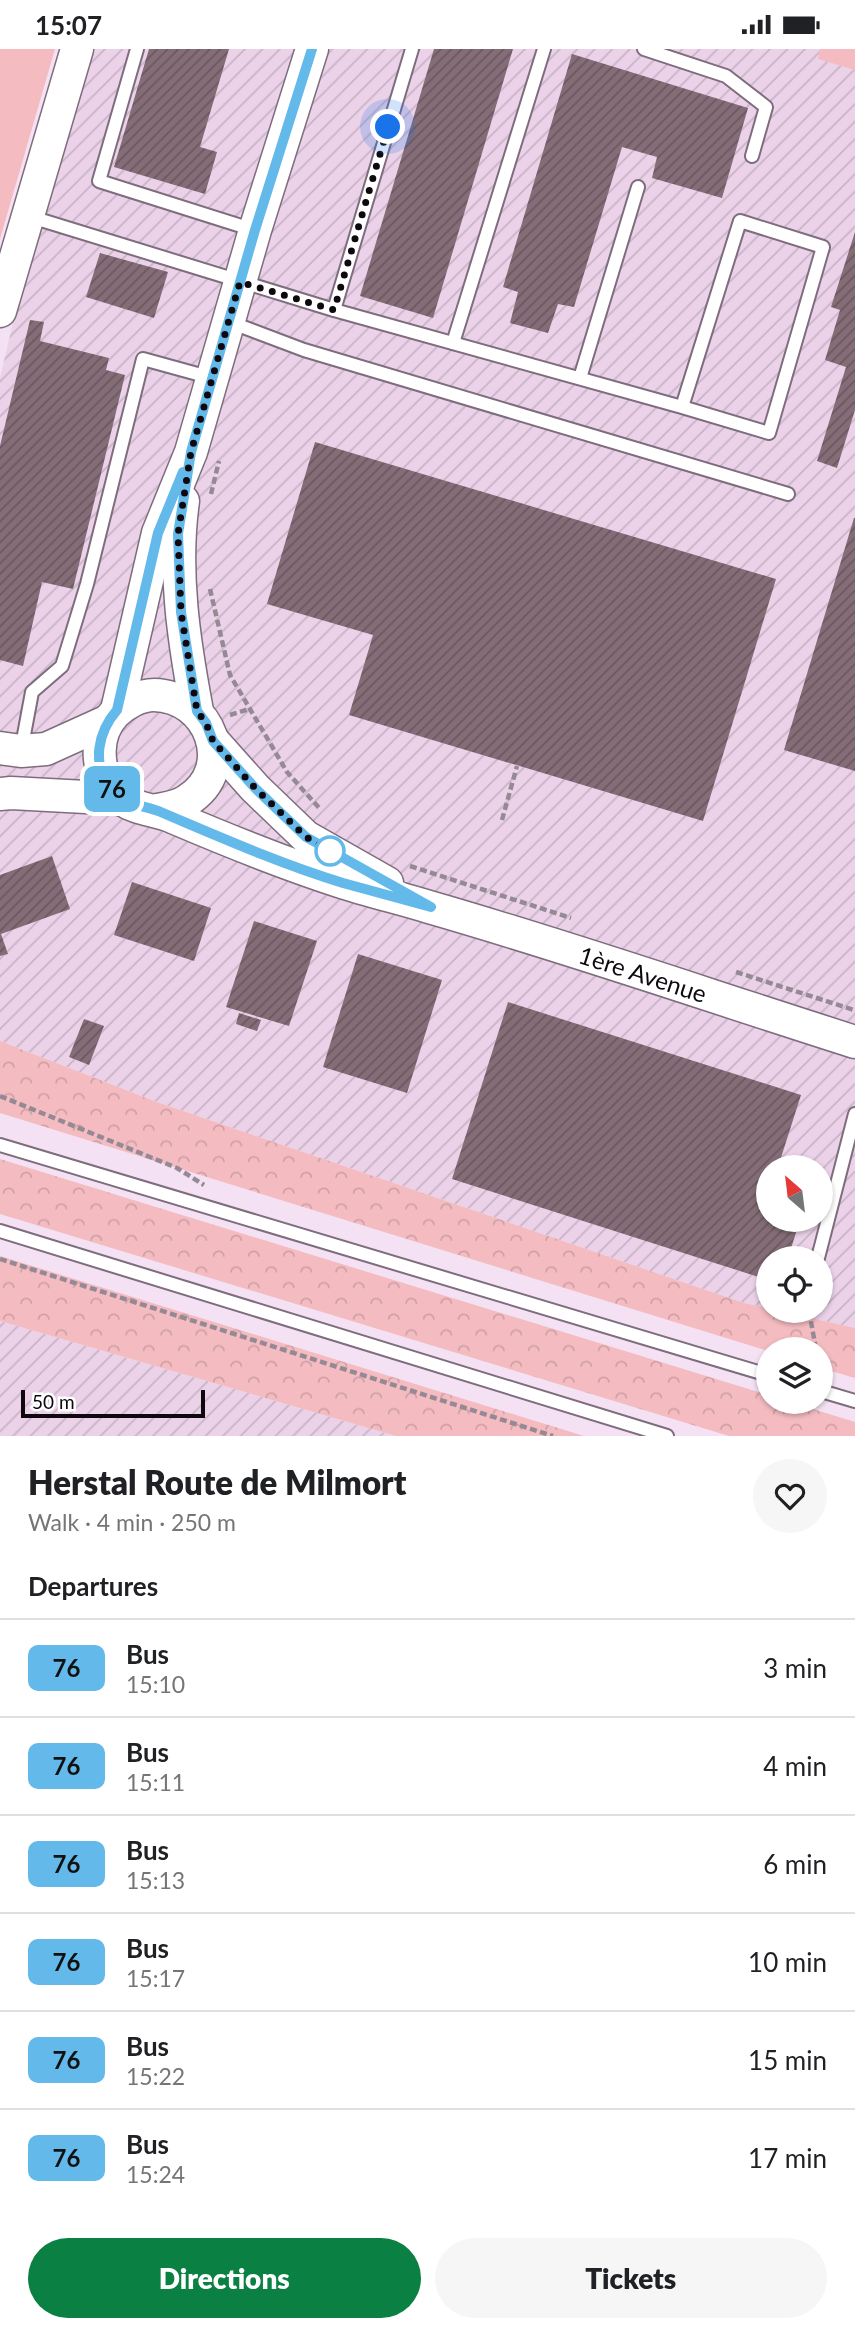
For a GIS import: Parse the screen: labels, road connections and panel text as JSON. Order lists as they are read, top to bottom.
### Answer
{
  "streets": {
    "street": ["1ère Avenue"]
  },
  "lines": ["bus line 76"],
  "scale_bar": "50 m",
  "north": "top left",
  "page": {
    "status": "15:07",
    "on_map": "76",
    "scale": "50 m",
    "heading": [
      ["Herstal Route de Milmort", "Walk · 4 min · 250 m"],
      "Departures"
    ],
    "list": [
      {
        "mark": "76",
        "name": "Bus",
        "note": "15:10",
        "value": "3 min"
      },
      {
        "mark": "76",
        "name": "Bus",
        "note": "15:11",
        "value": "4 min"
      },
      {
        "mark": "76",
        "name": "Bus",
        "note": "15:13",
        "value": "6 min"
      },
      {
        "mark": "76",
        "name": "Bus",
        "note": "15:17",
        "value": "10 min"
      },
      {
        "mark": "76",
        "name": "Bus",
        "note": "15:22",
        "value": "15 min"
      },
      {
        "mark": "76",
        "name": "Bus",
        "note": "15:24",
        "value": "17 min"
      }
    ],
    "buttons": ["Directions", "Tickets"]
  }
}
